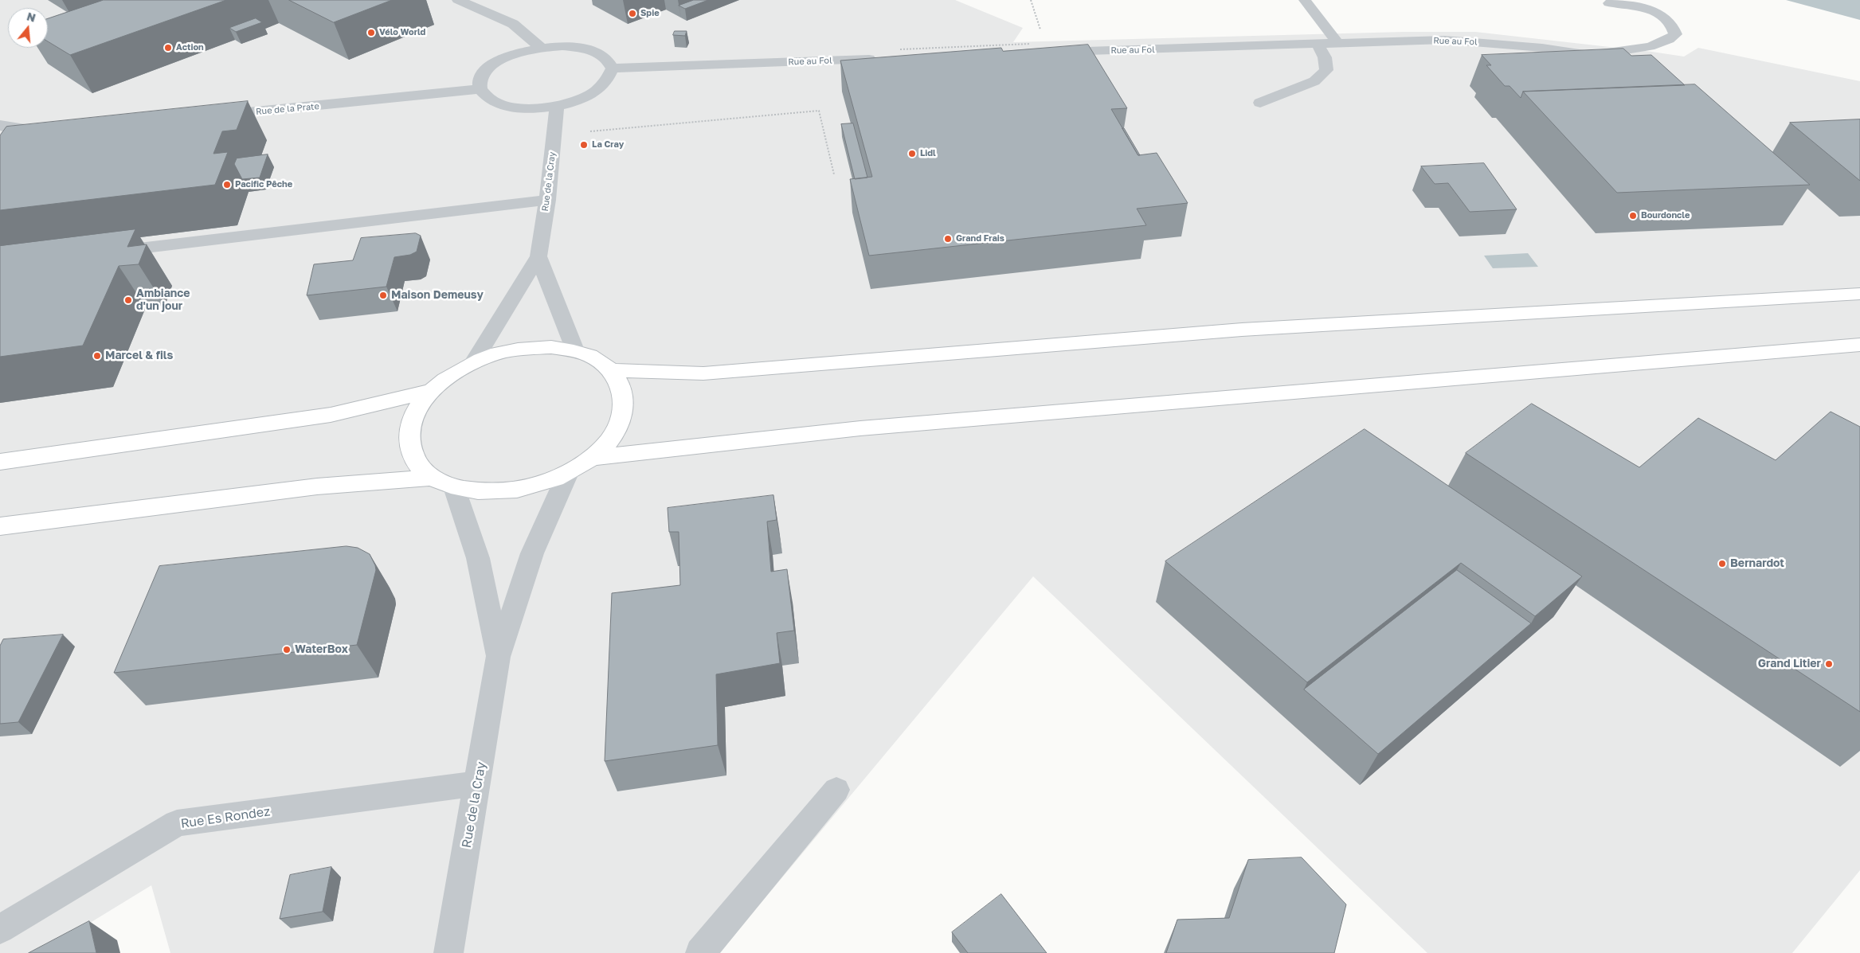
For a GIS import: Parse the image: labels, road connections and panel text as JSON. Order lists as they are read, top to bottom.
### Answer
{
  "streets": {
    "street": [
      "Rue au Fol",
      "Rue de la Prate",
      "Rue de la Cray",
      "Rue Es Rondez"
    ]
  },
  "crossings": [
    ["Rue de la Cray", "Rue Es Rondez"]
  ],
  "places": [
    "Spie",
    "Vélo World",
    "Action",
    "La Cray",
    "Lidl",
    "Pacific Pêche",
    "Bourdoncle",
    "Grand Frais",
    "Maison Demeusy",
    "Ambiance d'un jour",
    "Marcel & fils",
    "Bernardot",
    "WaterBox",
    "Grand Litier"
  ],
  "north": "top"
}
